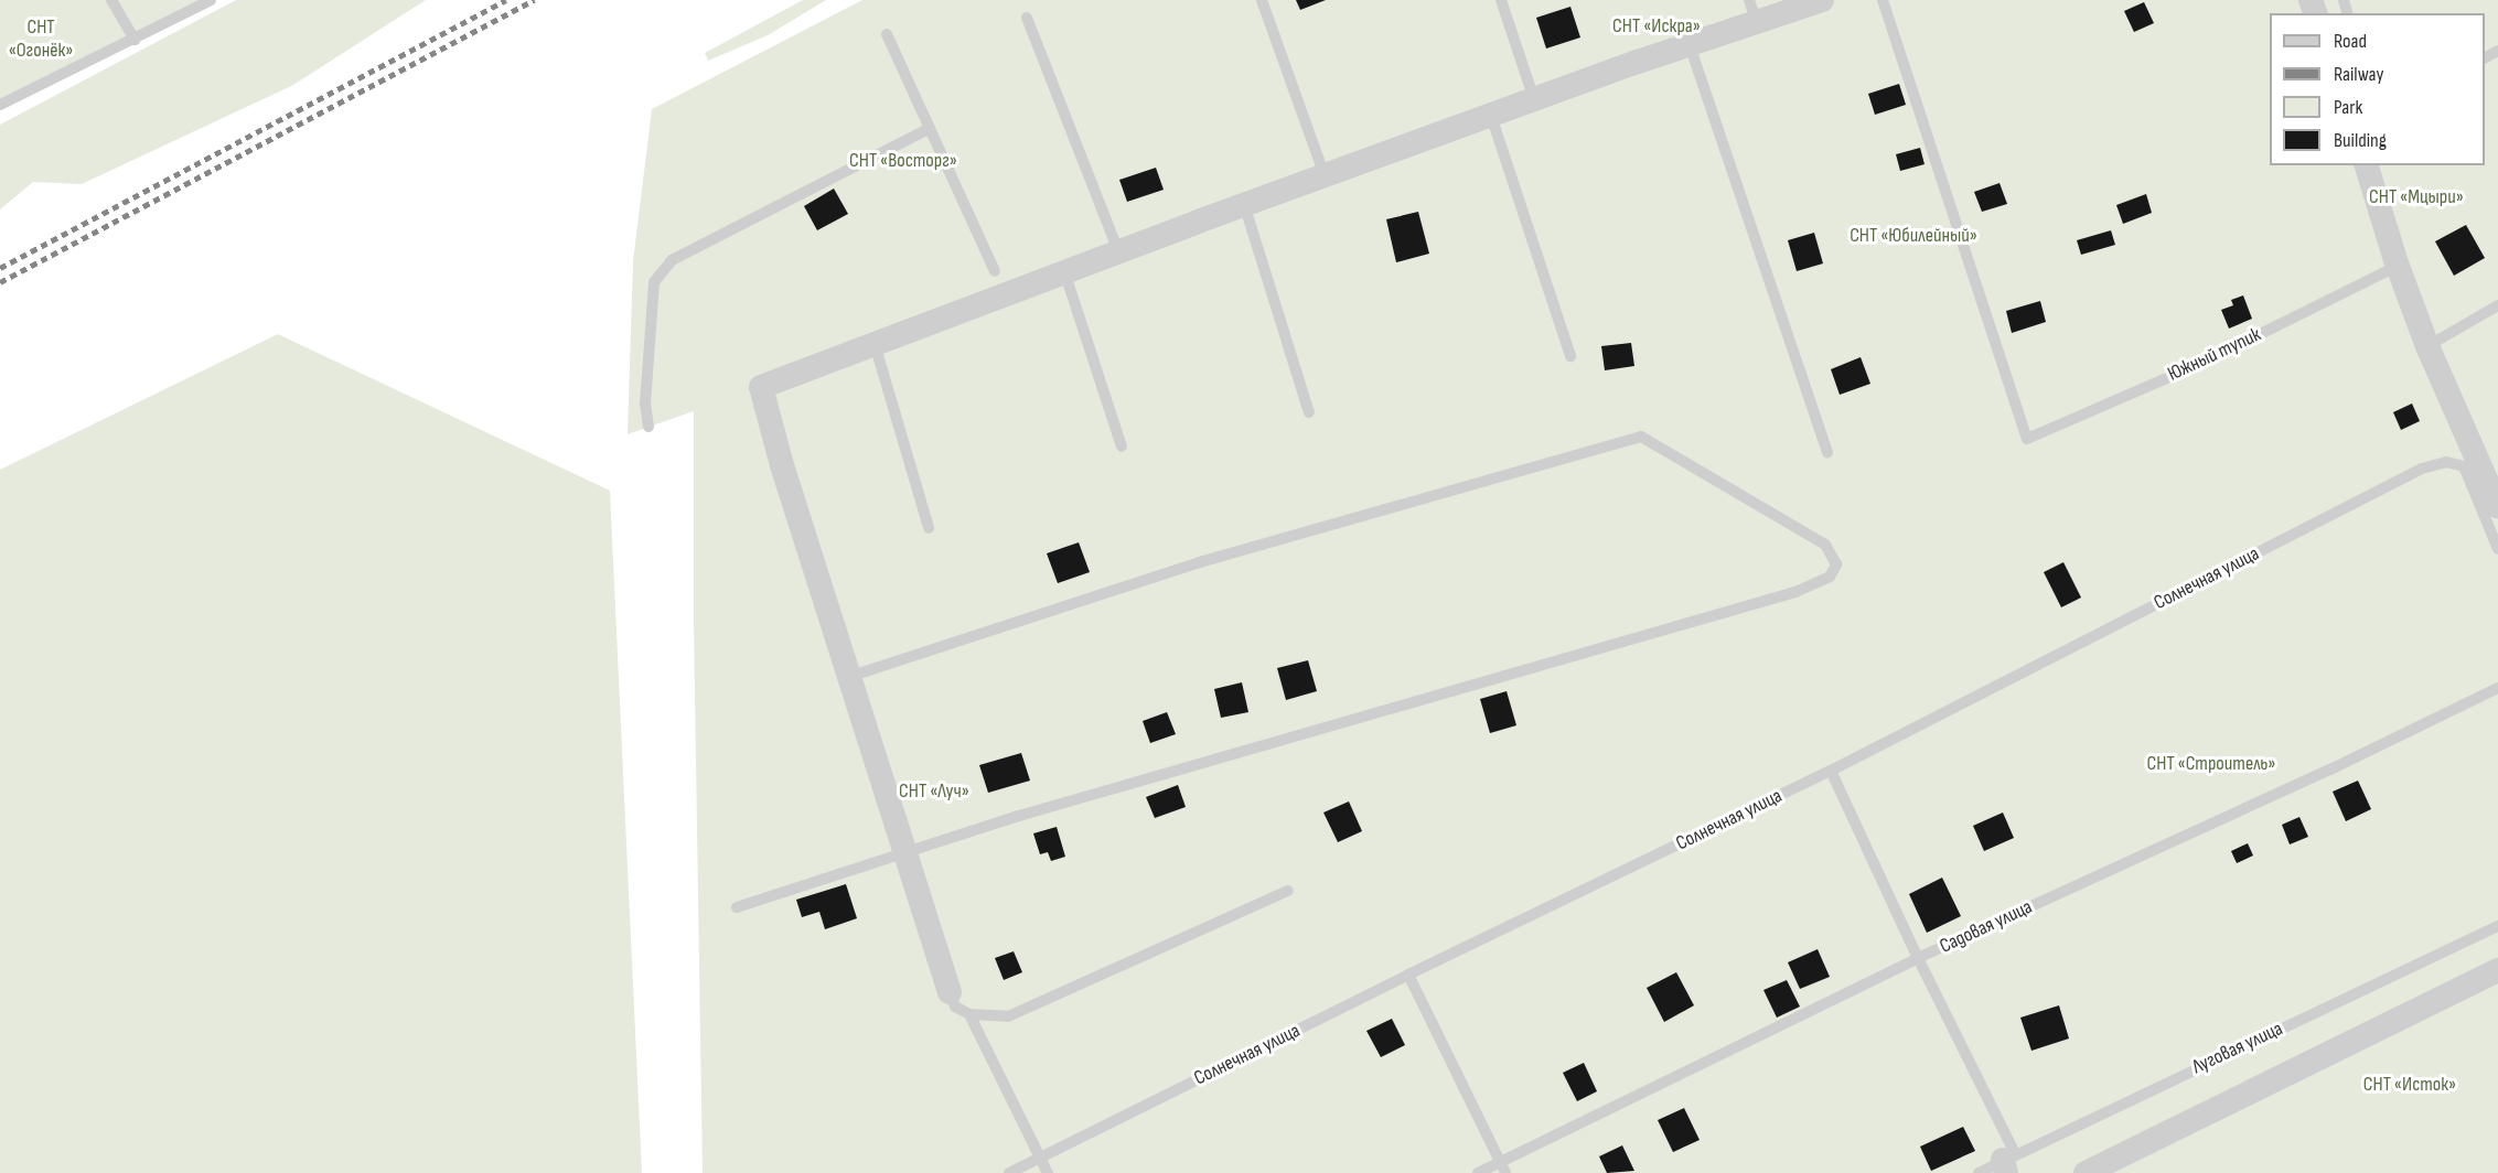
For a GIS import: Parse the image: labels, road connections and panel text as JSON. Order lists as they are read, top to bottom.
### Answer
{
  "streets": {
    "lane": [
      "Южный тупик",
      "Солнечная улица",
      "Садовая улица",
      "Луговая улица"
    ]
  },
  "parks": [
    "СНТ «Искра»",
    "СНТ «Огонёк»",
    "СНТ «Восторг»",
    "СНТ «Мцыри»",
    "СНТ «Юбилейный»",
    "СНТ «Строитель»",
    "СНТ «Луч»",
    "СНТ «Исток»"
  ],
  "legend": [
    "Road",
    "Railway",
    "Park",
    "Building"
  ]
}
